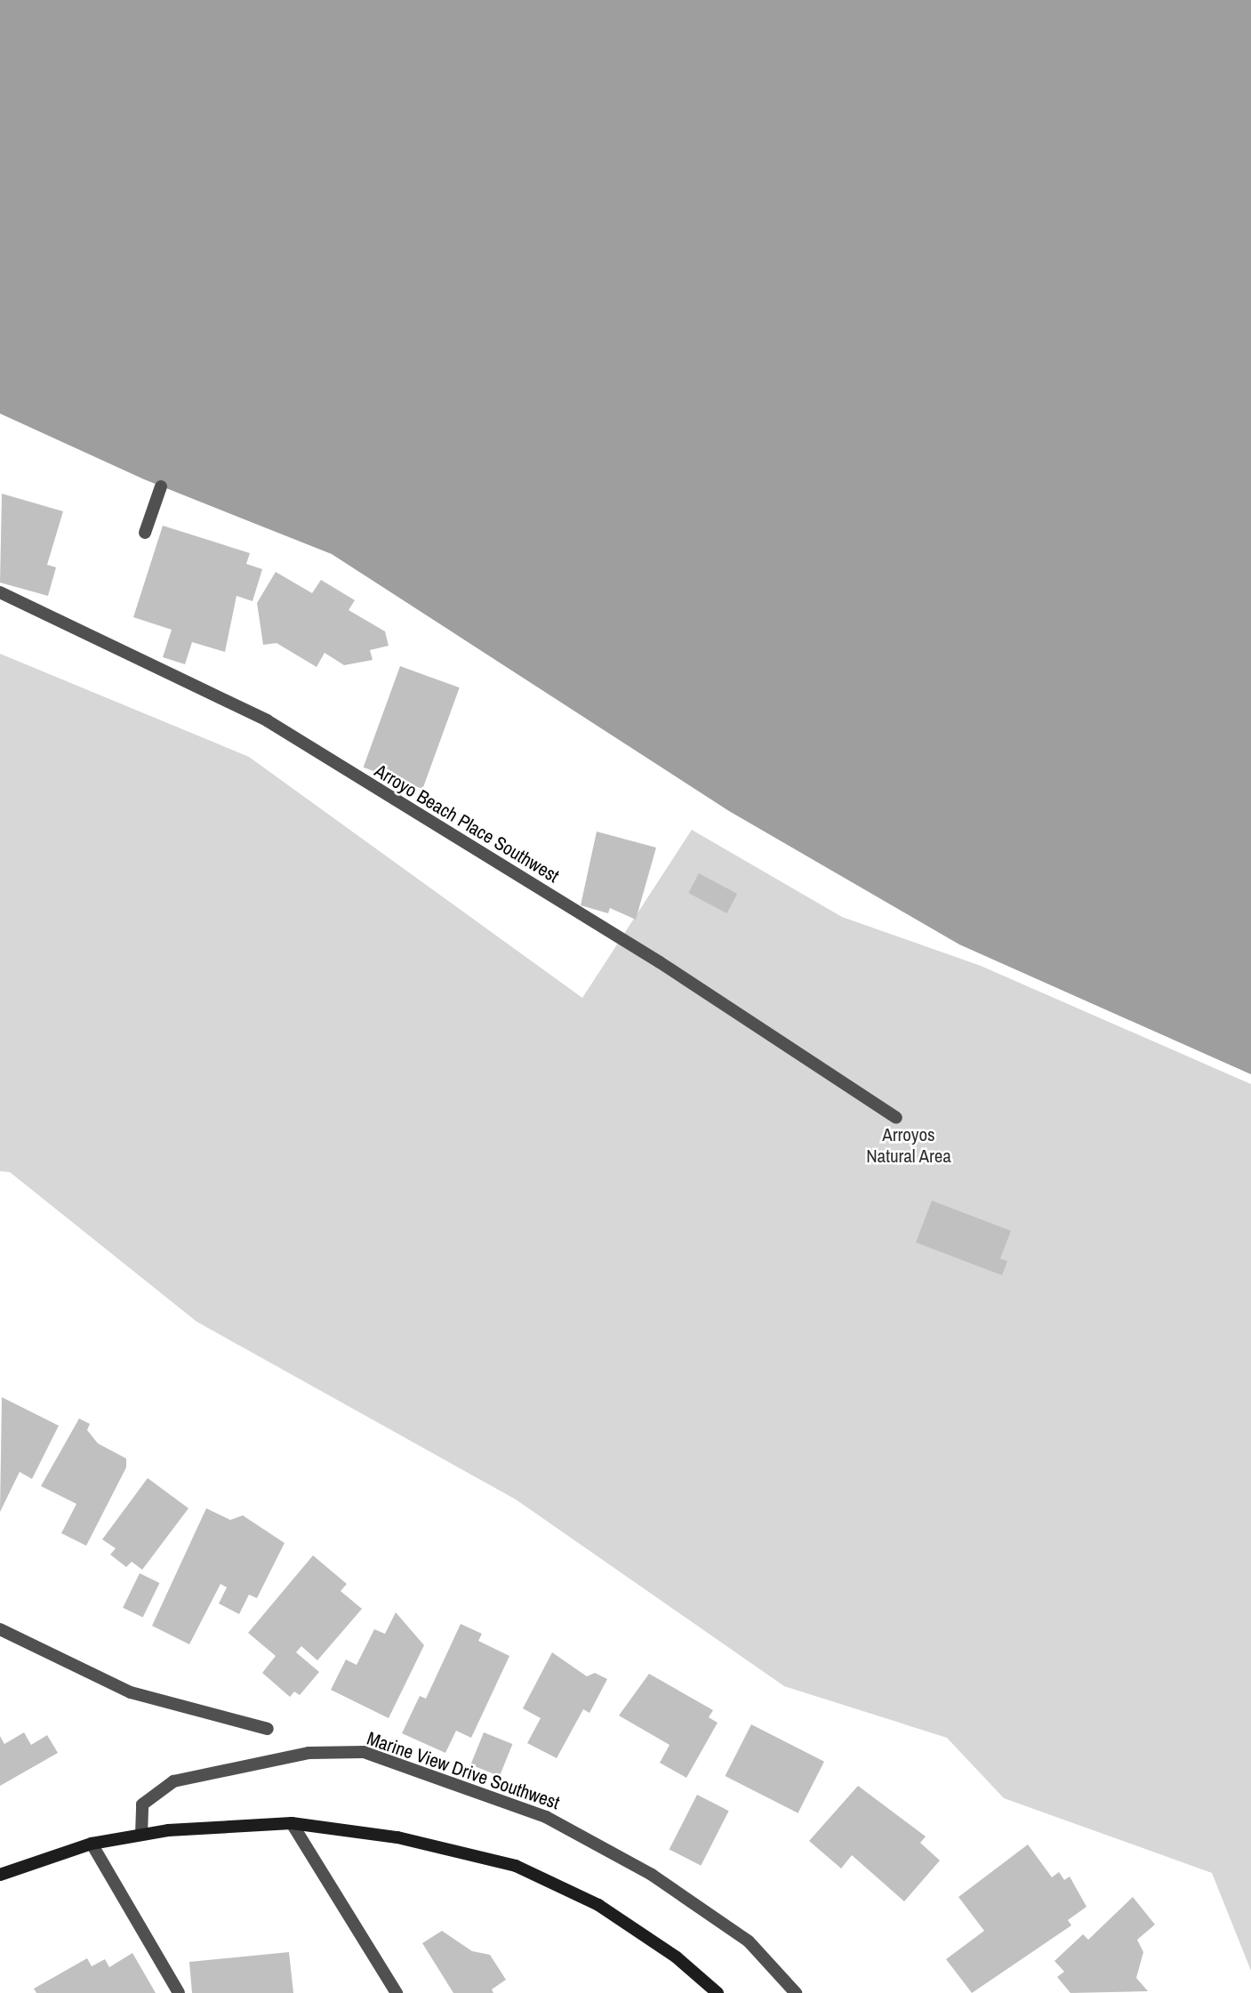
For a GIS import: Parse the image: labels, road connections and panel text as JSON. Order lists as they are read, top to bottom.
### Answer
{
  "streets": {
    "street": ["Arroyo Beach Place Southwest", "Marine View Drive Southwest"]
  },
  "parks": ["Arroyos Natural Area"]
}
